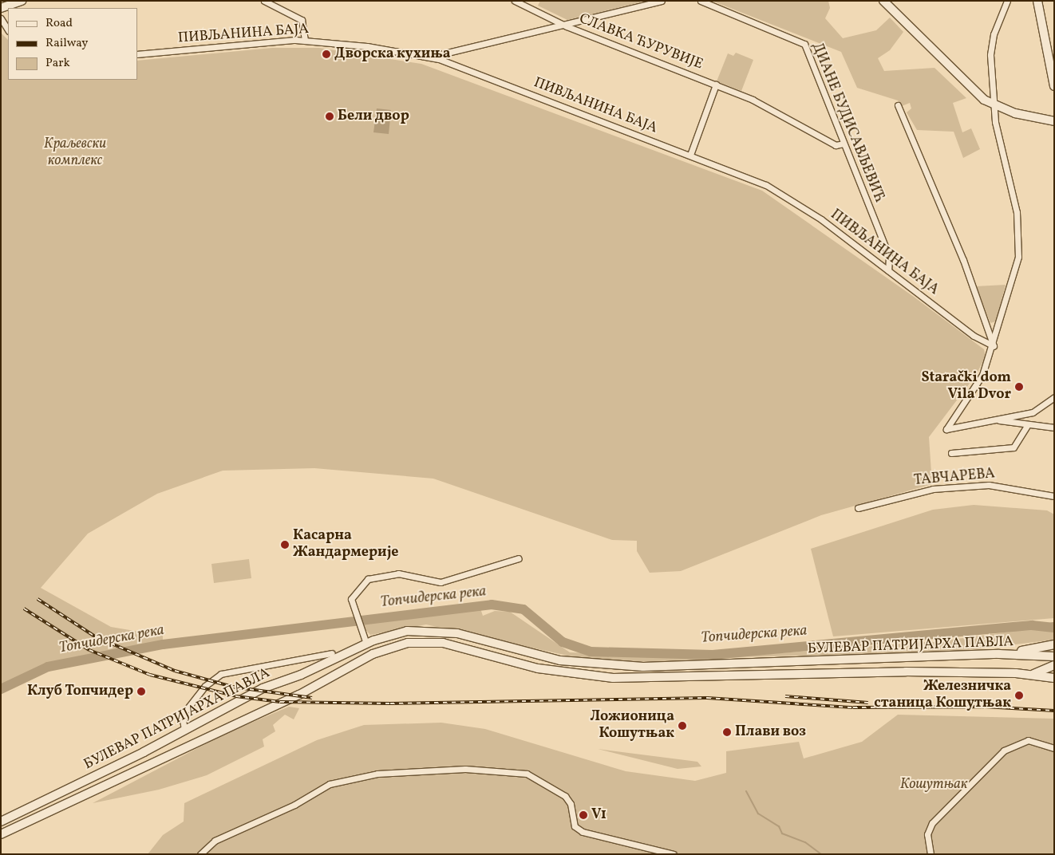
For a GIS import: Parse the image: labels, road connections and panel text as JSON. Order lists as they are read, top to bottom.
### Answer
{
  "streets": {
    "main road": ["БУЛЕВАР ПАТРИЈАРХА ПАВЛА"],
    "street": [
      "ПИВЉАНИНА БАЈА",
      "СЛАВКА ЋУРУВИЈЕ",
      "ДИАНЕ БУДИСАВЉЕВИЋ",
      "ТАВЧАРЕВА"
    ]
  },
  "crossings": [
    ["ПИВЉАНИНА БАЈА", "СЛАВКА ЋУРУВИЈЕ"],
    ["ПИВЉАНИНА БАЈА", "ДИАНЕ БУДИСАВЉЕВИЋ"],
    ["СЛАВКА ЋУРУВИЈЕ", "ДИАНЕ БУДИСАВЉЕВИЋ"]
  ],
  "water": ["Топчидерска река"],
  "parks": ["Краљевски комплекс", "Кошутњак"],
  "places": [
    "Дворска кухиња",
    "Бели двор",
    "Starački dom Vila Dvor",
    "Касарна Жандармерије",
    "Клуб Топчидер",
    "Железничка станица Кошутњак",
    "Ложионица Кошутњак",
    "Плави воз",
    "V1"
  ],
  "legend": ["Road", "Railway", "Park"]
}
